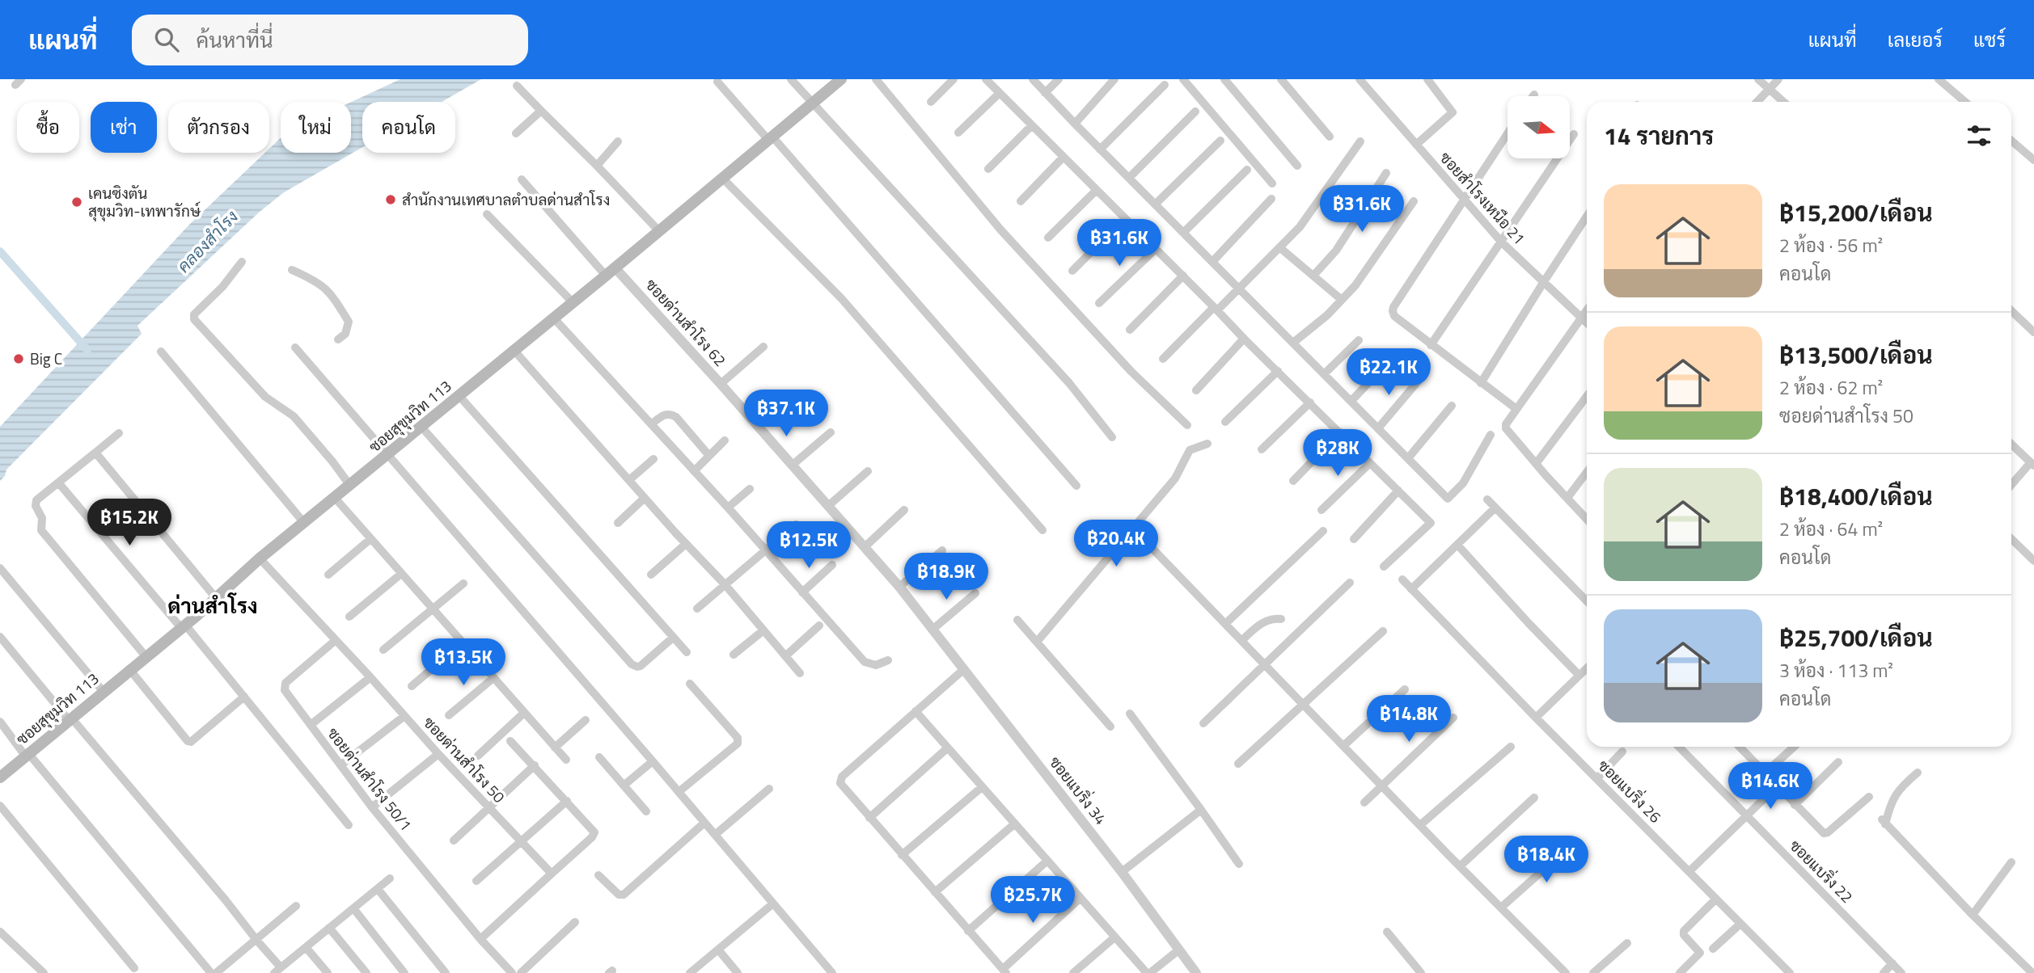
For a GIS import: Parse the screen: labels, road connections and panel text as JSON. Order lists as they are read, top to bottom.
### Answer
{
  "streets": {
    "main road": ["ซอยสุขุมวิท 113"],
    "street": [
      "ซอยสำโรงเหนือ 21",
      "ซอยด่านสำโรง 62",
      "ซอยด่านสำโรง 50",
      "ซอยด่านสำโรง 50/1",
      "ซอยแบริ่ง 34",
      "ซอยแบริ่ง 26",
      "ซอยแบริ่ง 22"
    ]
  },
  "crossings": [
    ["ซอยด่านสำโรง 62", "ซอยสุขุมวิท 113"],
    ["ซอยด่านสำโรง 62", "ซอยแบริ่ง 34"],
    ["ซอยสุขุมวิท 113", "ซอยด่านสำโรง 50"],
    ["ซอยด่านสำโรง 50", "ซอยด่านสำโรง 50/1"]
  ],
  "districts": ["ด่านสำโรง"],
  "water": ["คลองสำโรง"],
  "places": ["สำนักงานเทศบาลตำบลด่านสำโรง", "เคนซิงตัน สุขุมวิท-เทพารักษ์", "Big C"],
  "north": "right",
  "page": {
    "header": "แผนที่",
    "search": "ค้นหาที่นี่",
    "nav": ["แผนที่", "เลเยอร์", "แชร์"],
    "chip": [
      "ซื้อ",
      "เช่า",
      "ตัวกรอง",
      "ใหม่",
      "คอนโด"
    ],
    "heading": "14 รายการ",
    "list": [
      {
        "name": "฿15,200/เดือน",
        "note": "2 ห้อง · 56 m² · คอนโด"
      },
      {
        "name": "฿13,500/เดือน",
        "note": "2 ห้อง · 62 m² · ซอยด่านสำโรง 50"
      },
      {
        "name": "฿18,400/เดือน",
        "note": "2 ห้อง · 64 m² · คอนโด"
      },
      {
        "name": "฿25,700/เดือน",
        "note": "3 ห้อง · 113 m² · คอนโด"
      }
    ],
    "price": [
      "฿31.6K",
      "฿31.6K",
      "฿22.1K",
      "฿37.1K",
      "฿28K",
      "฿15.2K",
      "฿20.4K",
      "฿12.5K",
      "฿18.9K",
      "฿13.5K",
      "฿14.8K",
      "฿14.6K",
      "฿18.4K",
      "฿25.7K"
    ]
  }
}
